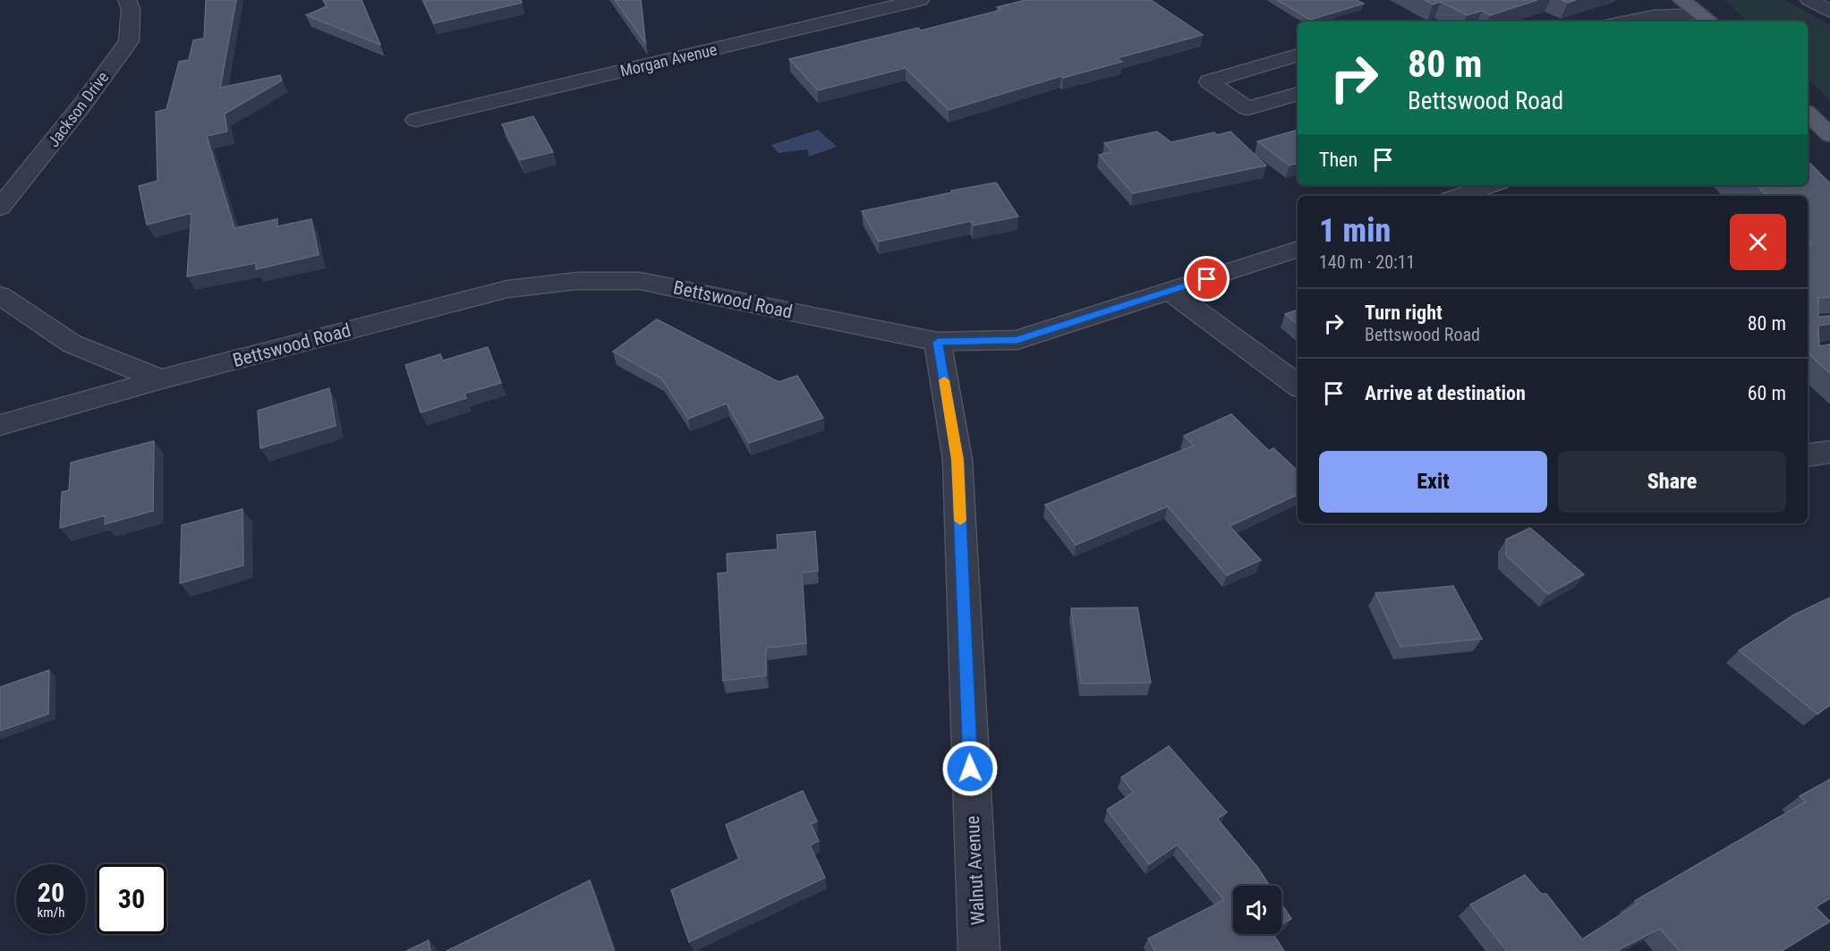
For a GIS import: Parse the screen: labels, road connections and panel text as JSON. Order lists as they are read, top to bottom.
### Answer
{
  "streets": {
    "street": [
      "Morgan Avenue",
      "Jackson Drive",
      "Bettswood Road",
      "Walnut Avenue"
    ]
  },
  "crossings": [
    ["Bettswood Road", "Walnut Avenue"]
  ],
  "page": {
    "turn": ["80 m", "Bettswood Road"],
    "then": "Then",
    "heading": ["1 min", "140 m · 20:11"],
    "list": [
      {
        "name": "Turn right",
        "note": "Bettswood Road",
        "value": "80 m"
      },
      {
        "name": "Arrive at destination",
        "value": "60 m"
      }
    ],
    "buttons": ["Exit", "Share"],
    "speed": "20 km/h",
    "limit": "30"
  }
}
